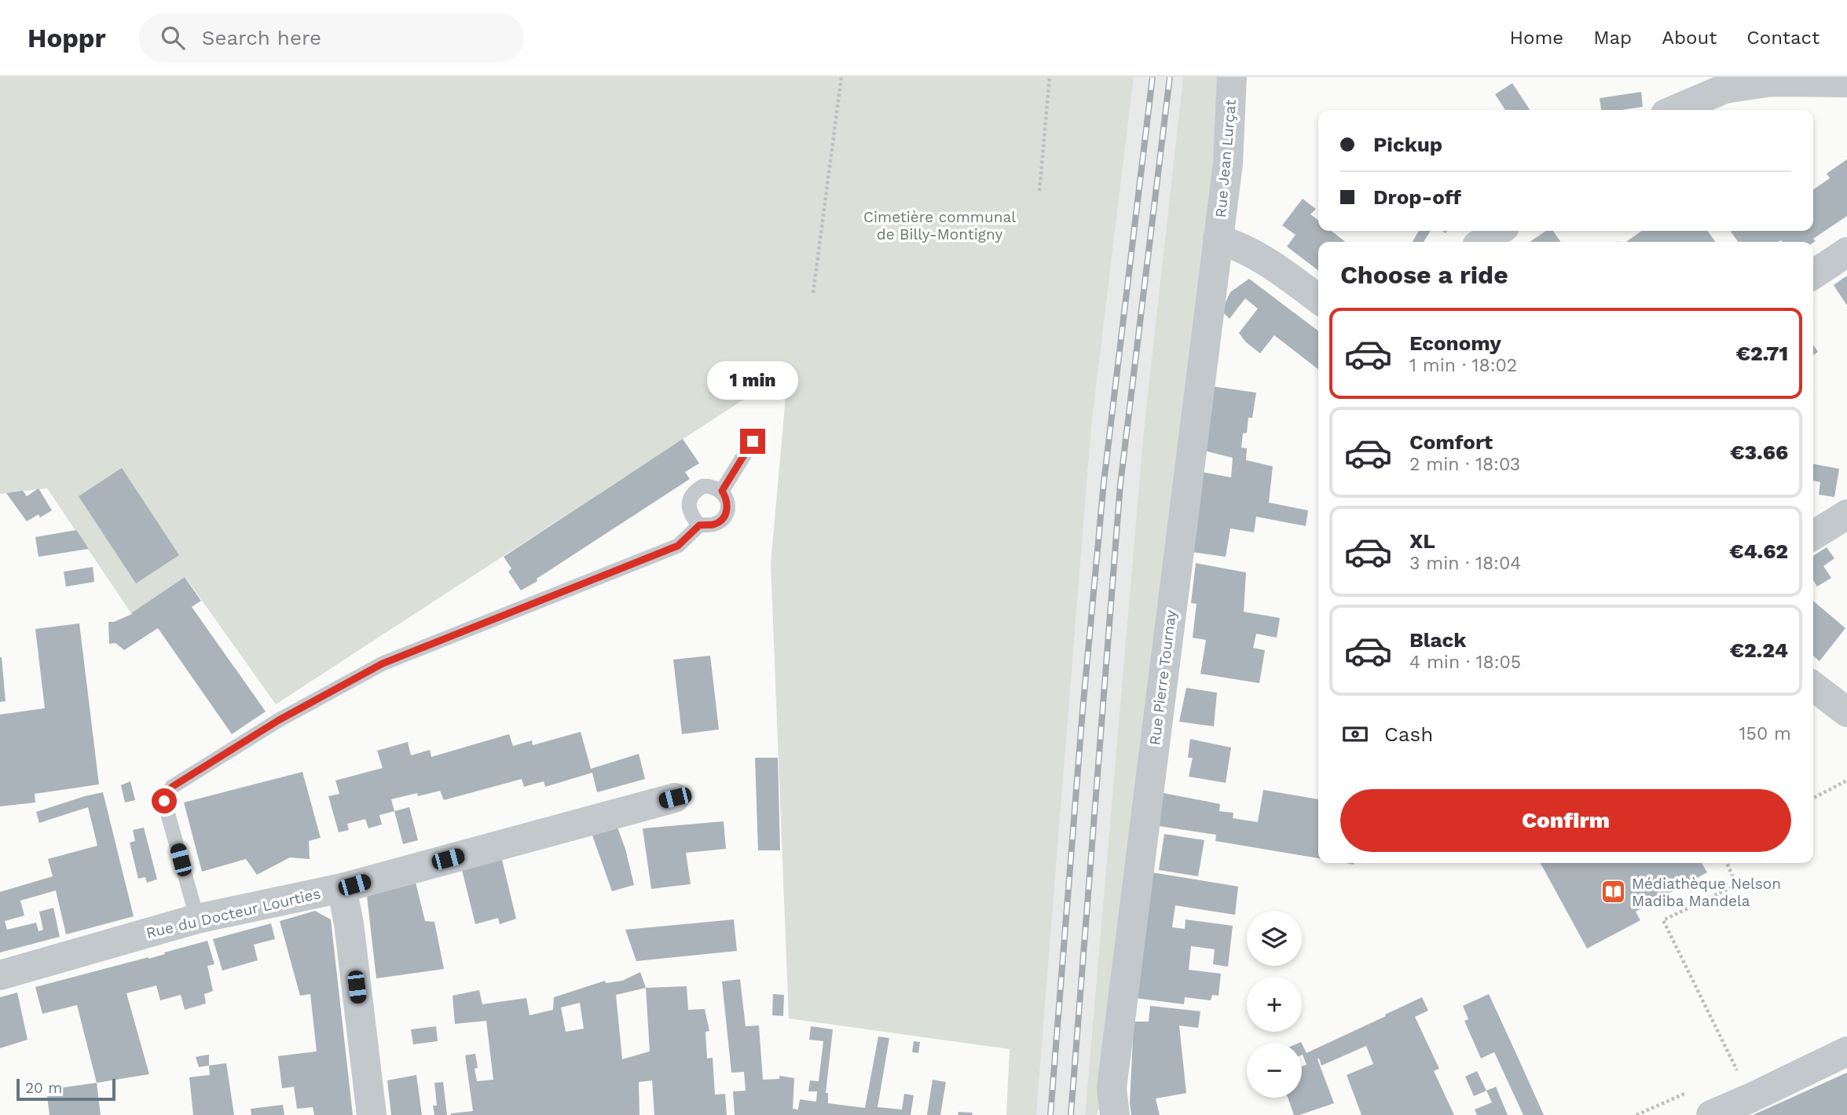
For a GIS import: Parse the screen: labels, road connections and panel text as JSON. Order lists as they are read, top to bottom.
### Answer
{
  "streets": {
    "street": ["Rue Jean Lurçat", "Rue Pierre Tournay", "Rue du Docteur Lourties"]
  },
  "crossings": [
    ["Rue Jean Lurçat", "Rue Pierre Tournay"]
  ],
  "parks": ["Cimetière communal de Billy-Montigny"],
  "places": {
    "library": ["Médiathèque Nelson Madiba Mandela"]
  },
  "scale_bar": "20 m",
  "page": {
    "header": "Hoppr",
    "search": "Search here",
    "nav": [
      "Home",
      "Map",
      "About",
      "Contact"
    ],
    "banner": ["Pickup", "Drop-off"],
    "heading": "Choose a ride",
    "list": [
      {
        "name": "Economy",
        "note": "1 min · 18:02",
        "value": "€2.71"
      },
      {
        "name": "Comfort",
        "note": "2 min · 18:03",
        "value": "€3.66"
      },
      {
        "name": "XL",
        "note": "3 min · 18:04",
        "value": "€4.62"
      },
      {
        "name": "Black",
        "note": "4 min · 18:05",
        "value": "€2.24"
      }
    ],
    "bubble": "1 min",
    "pay": ["Cash", "150 m"],
    "buttons": "Confirm",
    "map_buttons": ["+", "−"],
    "scale": "20 m"
  }
}
